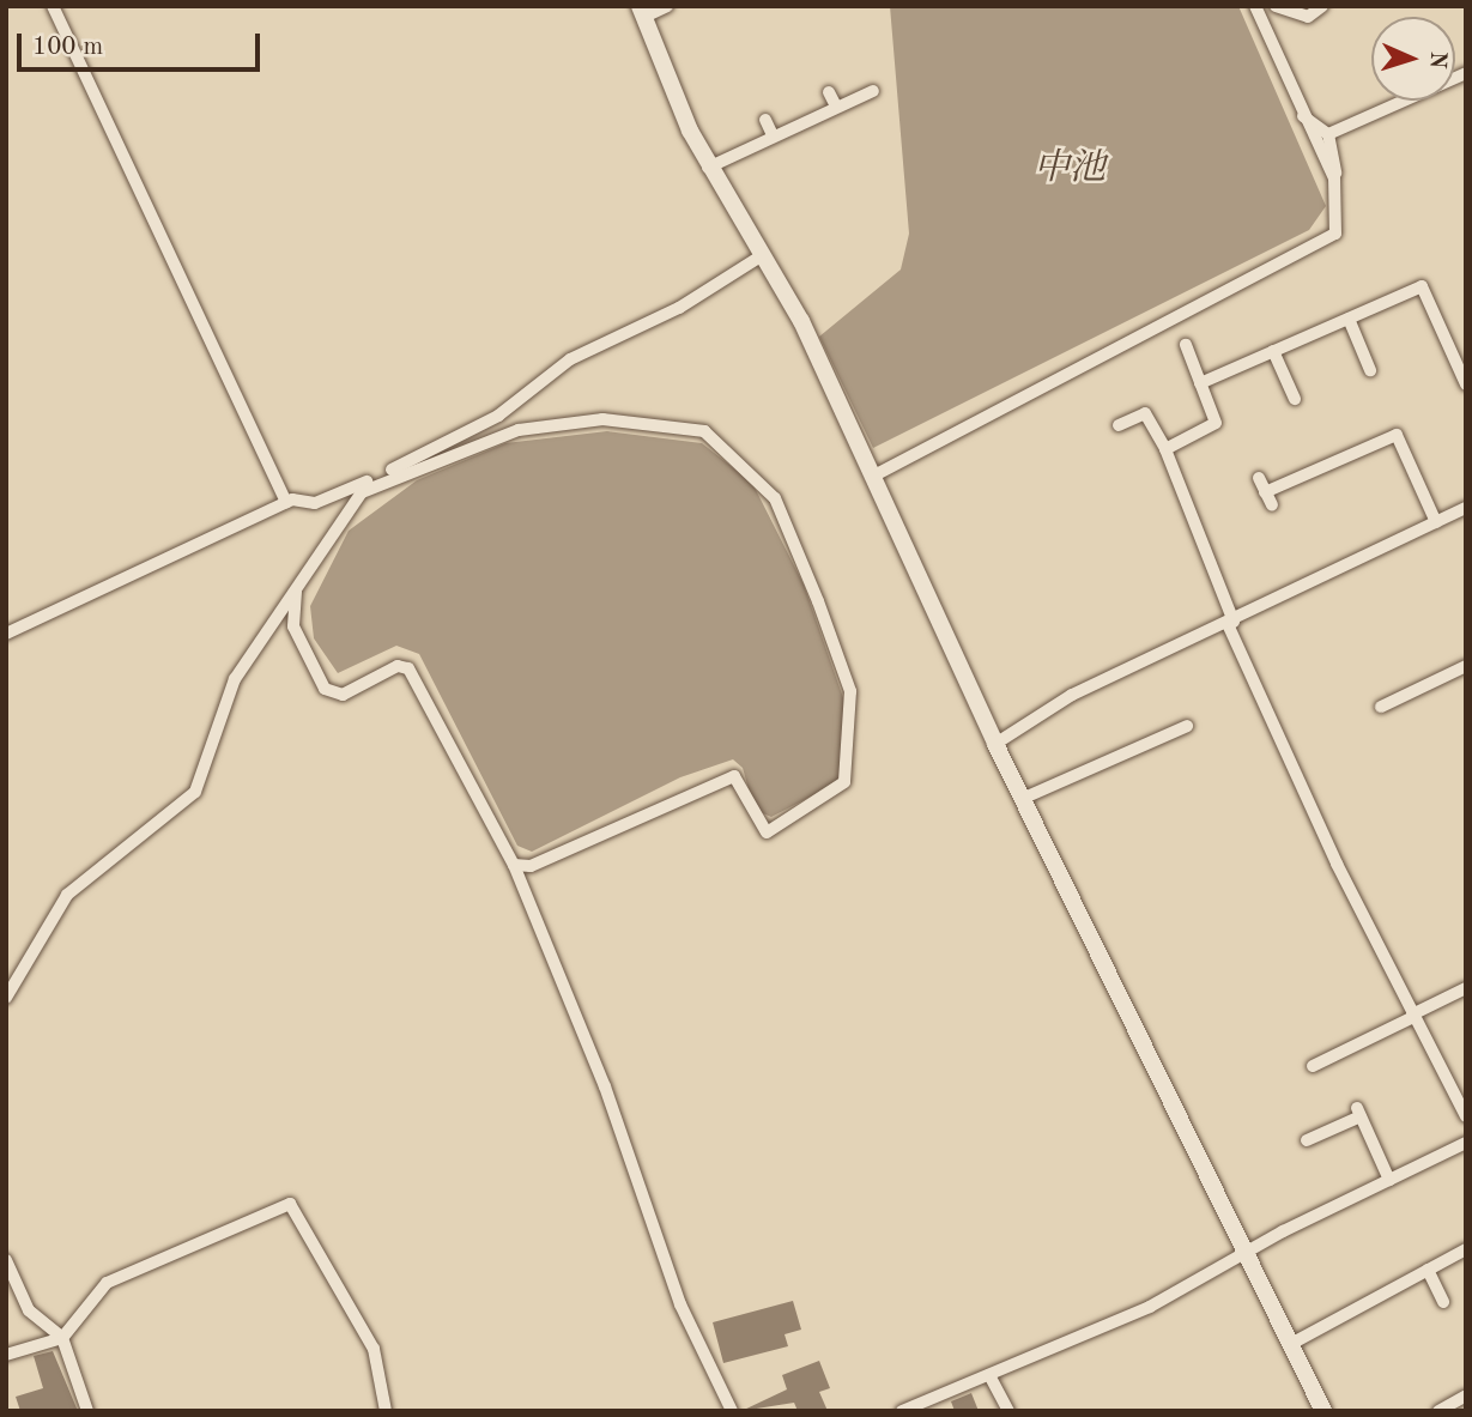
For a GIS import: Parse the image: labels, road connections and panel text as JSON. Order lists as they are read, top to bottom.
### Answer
{
  "water": ["中池"],
  "scale_bar": "100 m",
  "north": "right"
}
